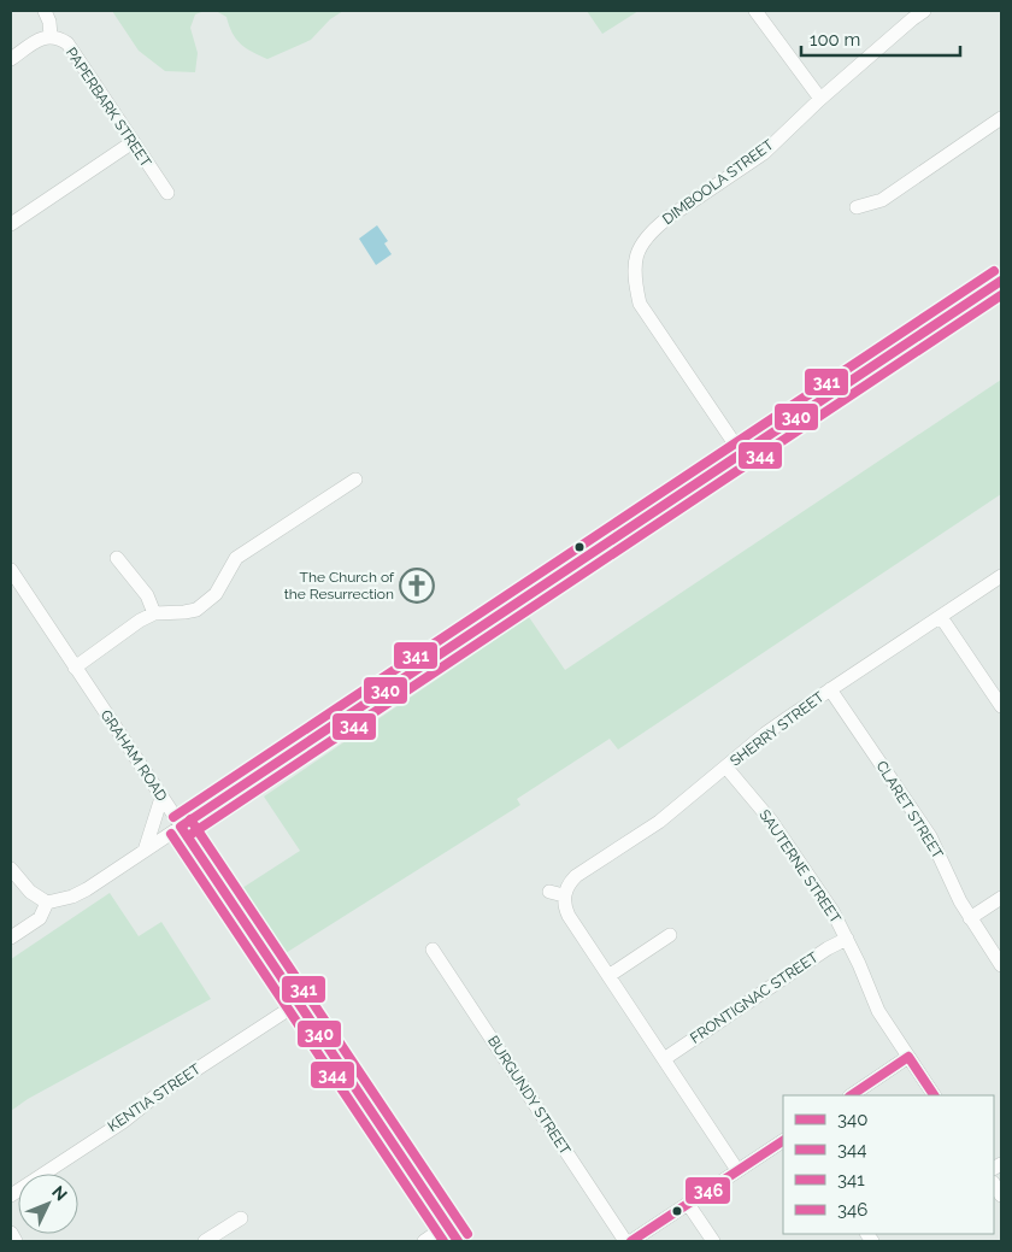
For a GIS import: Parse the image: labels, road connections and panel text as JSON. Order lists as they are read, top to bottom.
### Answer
{
  "streets": {
    "street": [
      "PAPERBARK STREET",
      "DIMBOOLA STREET",
      "SHERRY STREET",
      "GRAHAM ROAD",
      "CLARET STREET",
      "SAUTERNE STREET",
      "FRONTIGNAC STREET",
      "BURGUNDY STREET",
      "KENTIA STREET"
    ]
  },
  "crossings": [
    ["SHERRY STREET", "CLARET STREET"],
    ["SHERRY STREET", "SAUTERNE STREET"],
    ["GRAHAM ROAD", "KENTIA STREET"],
    ["SAUTERNE STREET", "FRONTIGNAC STREET"]
  ],
  "places": {
    "church": ["The Church of the Resurrection"]
  },
  "lines": [
    "transit line 341",
    "transit line 340",
    "transit line 344",
    "transit line 346"
  ],
  "legend": [
    "340",
    "344",
    "341",
    "346"
  ],
  "scale_bar": "100 m",
  "north": "top right"
}
